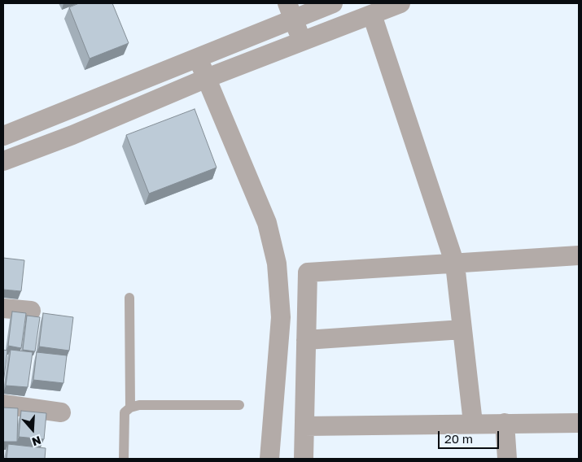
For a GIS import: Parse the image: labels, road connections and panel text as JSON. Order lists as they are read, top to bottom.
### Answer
{
  "scale_bar": "20 m",
  "north": "bottom"
}
